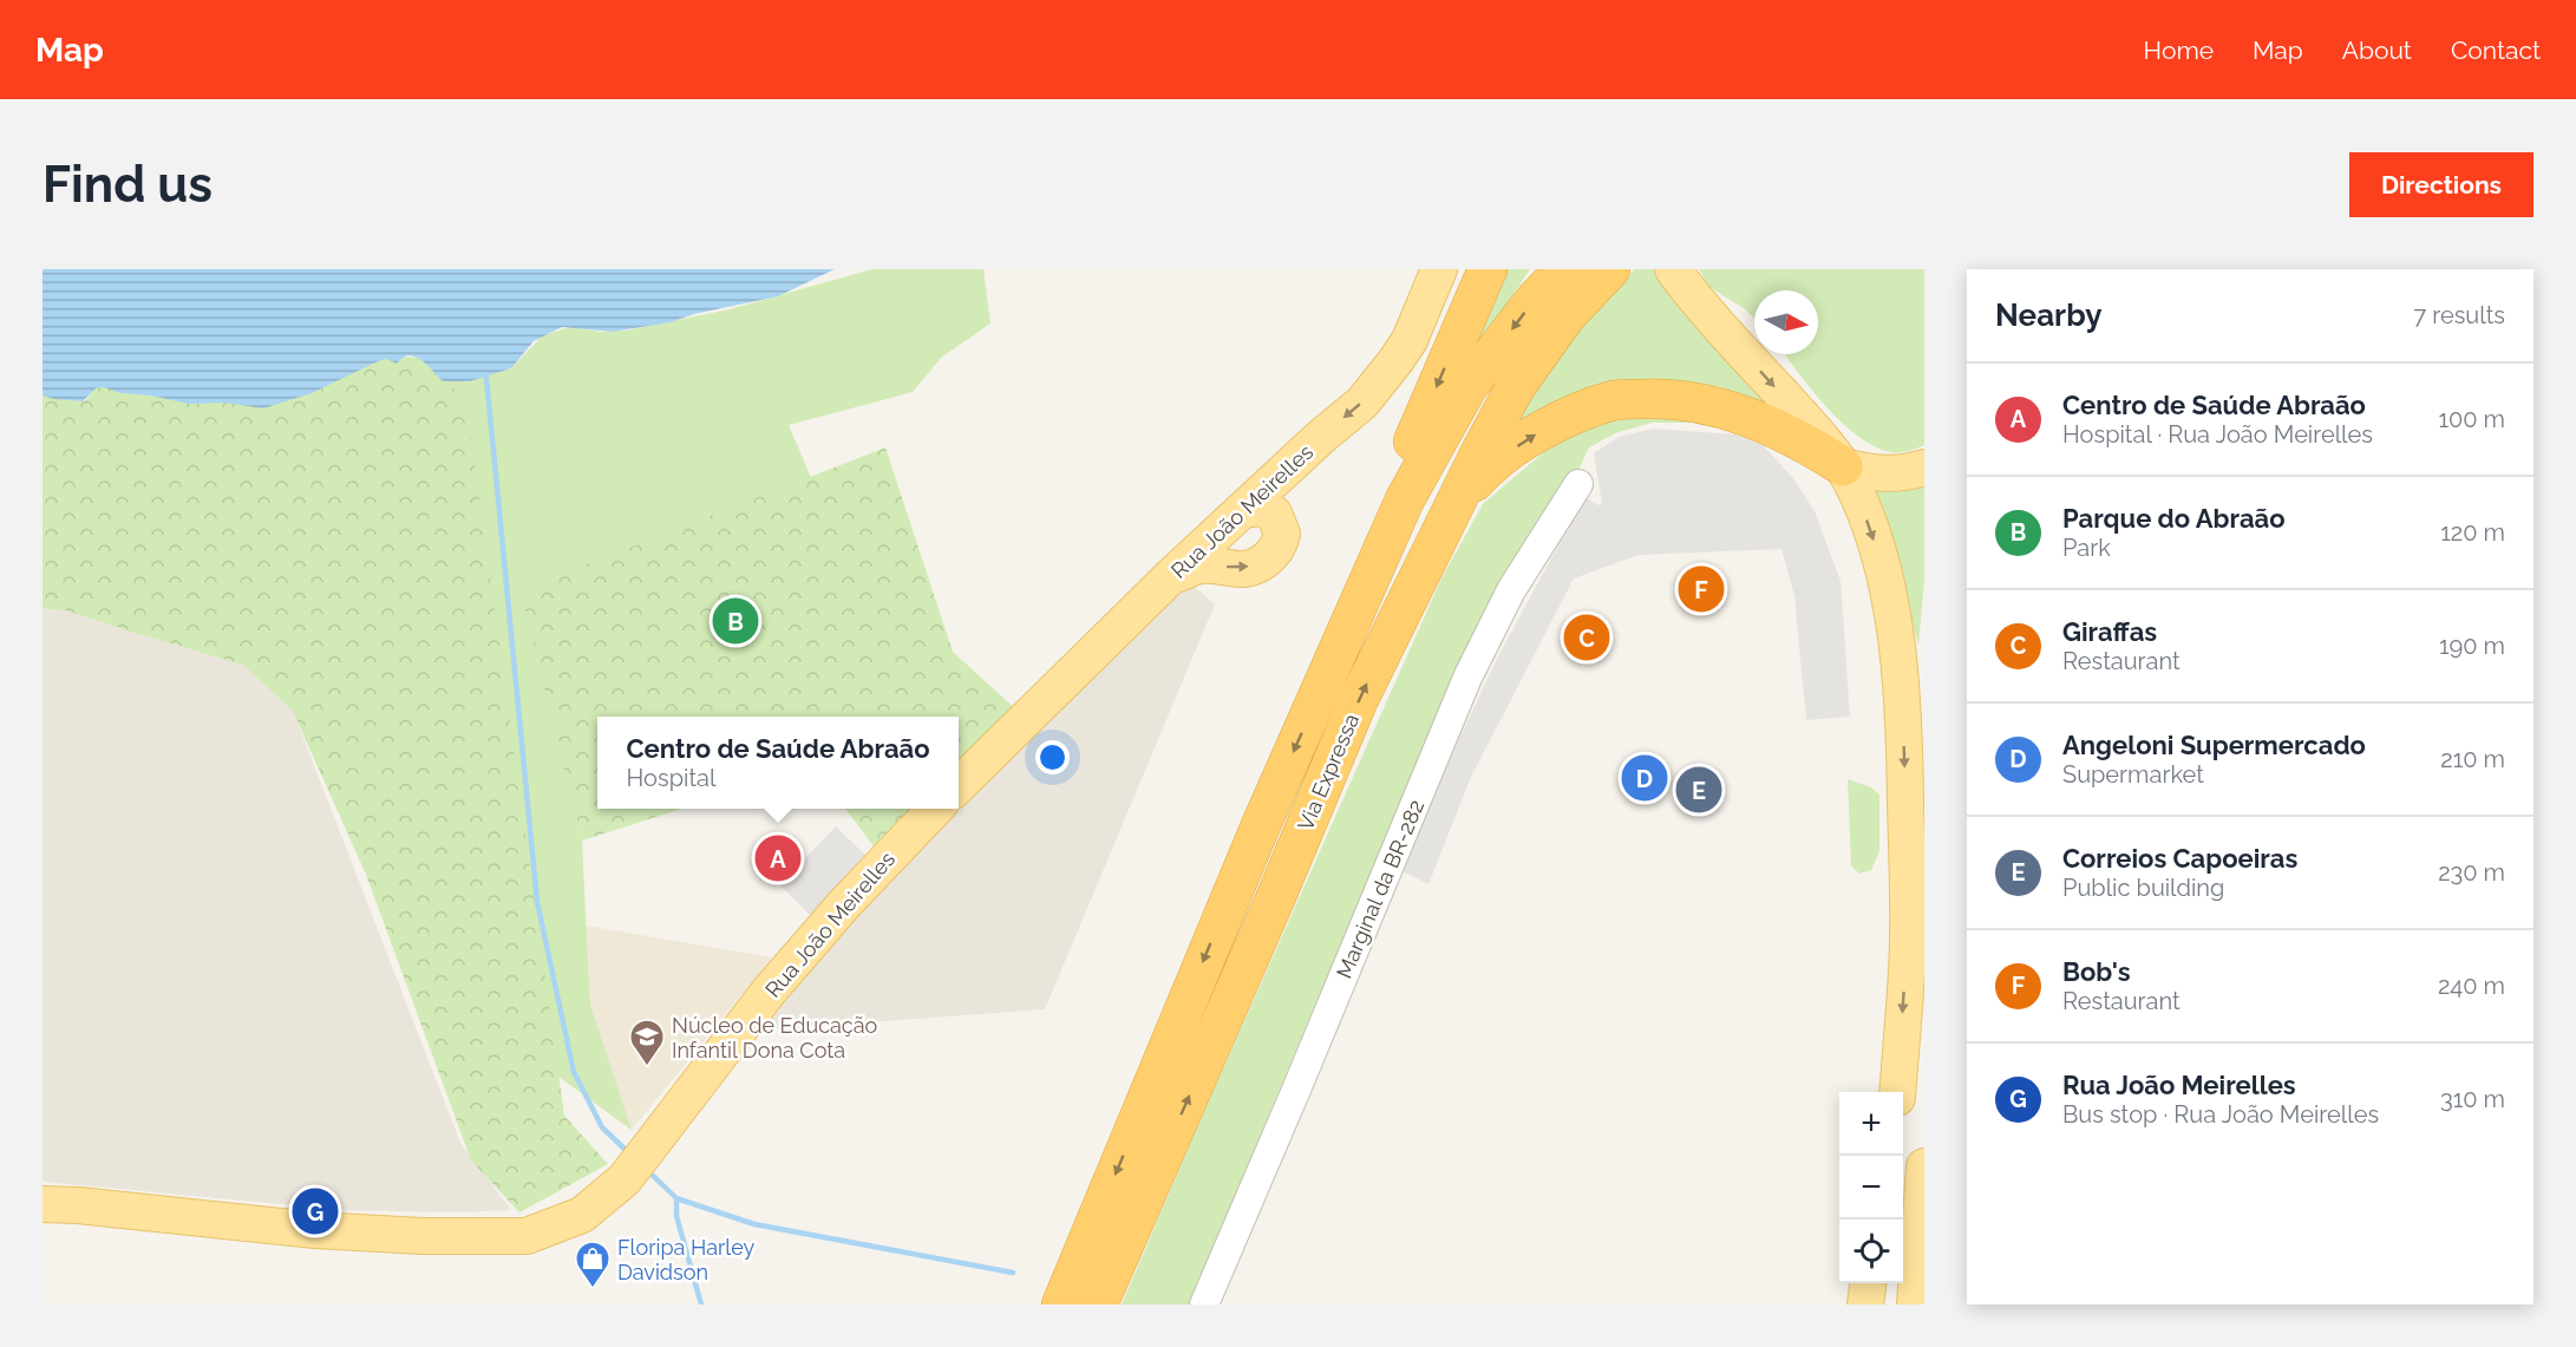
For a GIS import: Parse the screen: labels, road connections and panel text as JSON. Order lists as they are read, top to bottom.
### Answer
{
  "streets": {
    "highway": ["Via Expressa"],
    "main road": ["Rua João Meirelles"],
    "street": ["Marginal da BR-282"]
  },
  "places": {
    "school or university": ["Núcleo de Educação Infantil Dona Cota"],
    "shop": ["Floripa Harley Davidson"]
  },
  "north": "right",
  "page": {
    "header": "Map",
    "nav": [
      "Home",
      "Map",
      "About",
      "Contact"
    ],
    "buttons": "Directions",
    "title": "Find us",
    "heading": ["Nearby", "7 results"],
    "list": [
      {
        "mark": "A",
        "name": "Centro de Saúde Abraão",
        "note": "Hospital · Rua João Meirelles",
        "value": "100 m"
      },
      {
        "mark": "B",
        "name": "Parque do Abraão",
        "note": "Park",
        "value": "120 m"
      },
      {
        "mark": "C",
        "name": "Giraffas",
        "note": "Restaurant",
        "value": "190 m"
      },
      {
        "mark": "D",
        "name": "Angeloni Supermercado",
        "note": "Supermarket",
        "value": "210 m"
      },
      {
        "mark": "E",
        "name": "Correios Capoeiras",
        "note": "Public building",
        "value": "230 m"
      },
      {
        "mark": "F",
        "name": "Bob's",
        "note": "Restaurant",
        "value": "240 m"
      },
      {
        "mark": "G",
        "name": "Rua João Meirelles",
        "note": "Bus stop · Rua João Meirelles",
        "value": "310 m"
      }
    ],
    "pins": [
      "F",
      "B",
      "C",
      "D",
      "E",
      "A",
      "G"
    ],
    "popup": ["Centro de Saúde Abraão", "Hospital"],
    "map_buttons": ["+", "−"]
  }
}
